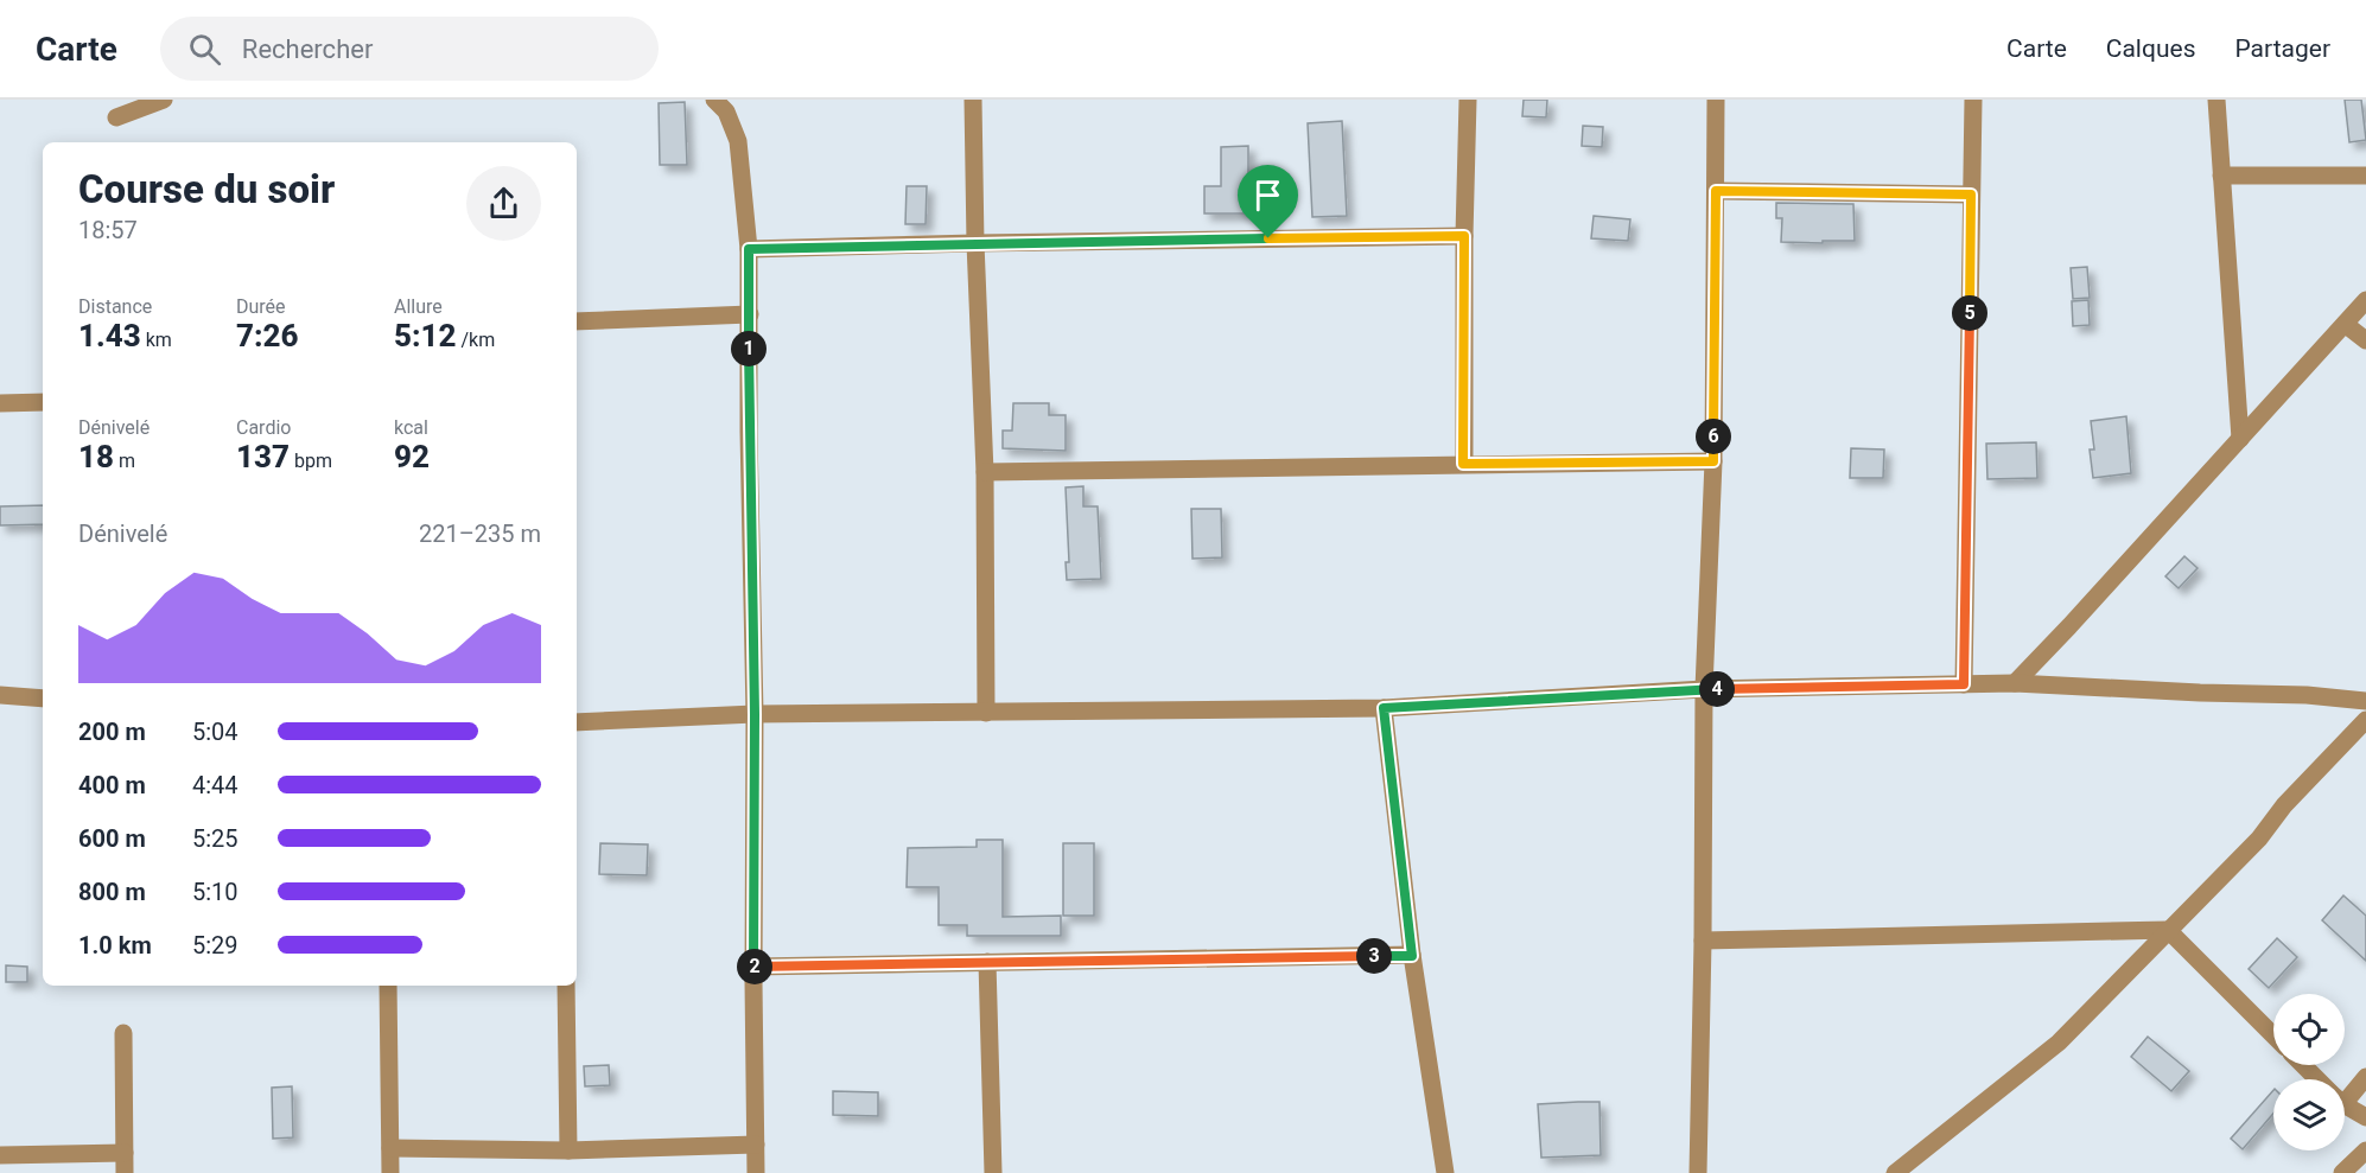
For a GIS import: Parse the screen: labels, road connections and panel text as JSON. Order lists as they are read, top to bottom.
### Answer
{
  "page": {
    "header": "Carte",
    "search": "Rechercher",
    "nav": ["Carte", "Calques", "Partager"],
    "heading": ["Course du soir", "18:57"],
    "stats": [
      ["Distance", "1.43 km"],
      ["Durée", "7:26"],
      ["Allure", "5:12 /km"],
      ["Dénivelé", "18 m"],
      ["Cardio", "137 bpm"],
      ["kcal", "92"]
    ],
    "pins": [
      "5",
      "1",
      "6",
      "4",
      "3",
      "2"
    ],
    "chart": ["Dénivelé", "221–235 m"],
    "list": [
      {
        "name": "200 m",
        "note": "5:04"
      },
      {
        "name": "400 m",
        "note": "4:44"
      },
      {
        "name": "600 m",
        "note": "5:25"
      },
      {
        "name": "800 m",
        "note": "5:10"
      },
      {
        "name": "1.0 km",
        "note": "5:29"
      }
    ]
  }
}
